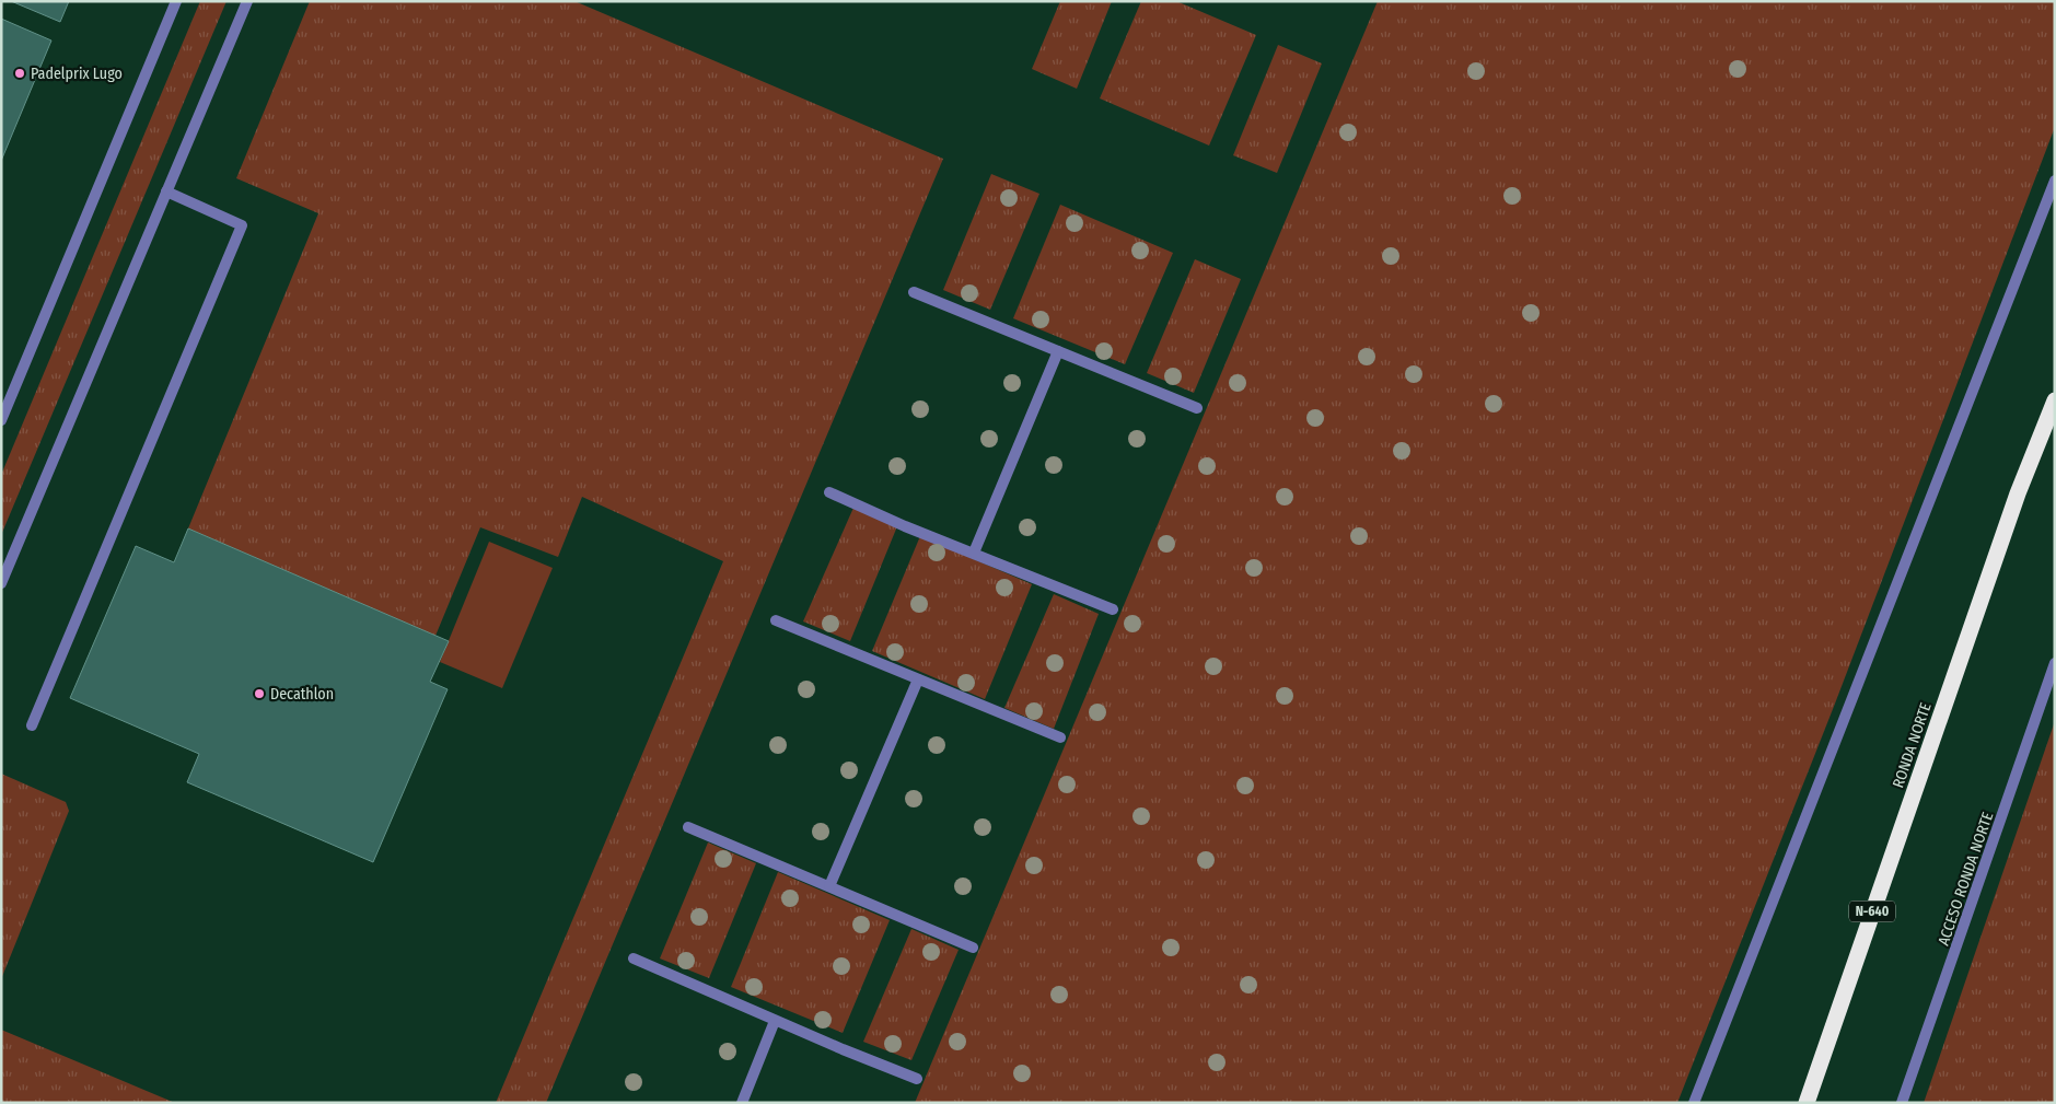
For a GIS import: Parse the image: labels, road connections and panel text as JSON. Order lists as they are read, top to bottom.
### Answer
{
  "streets": {
    "highway": ["RONDA NORTE", "N-640"],
    "street": ["ACCESO RONDA NORTE"]
  },
  "places": ["Padelprix Lugo", "Decathlon"]
}
